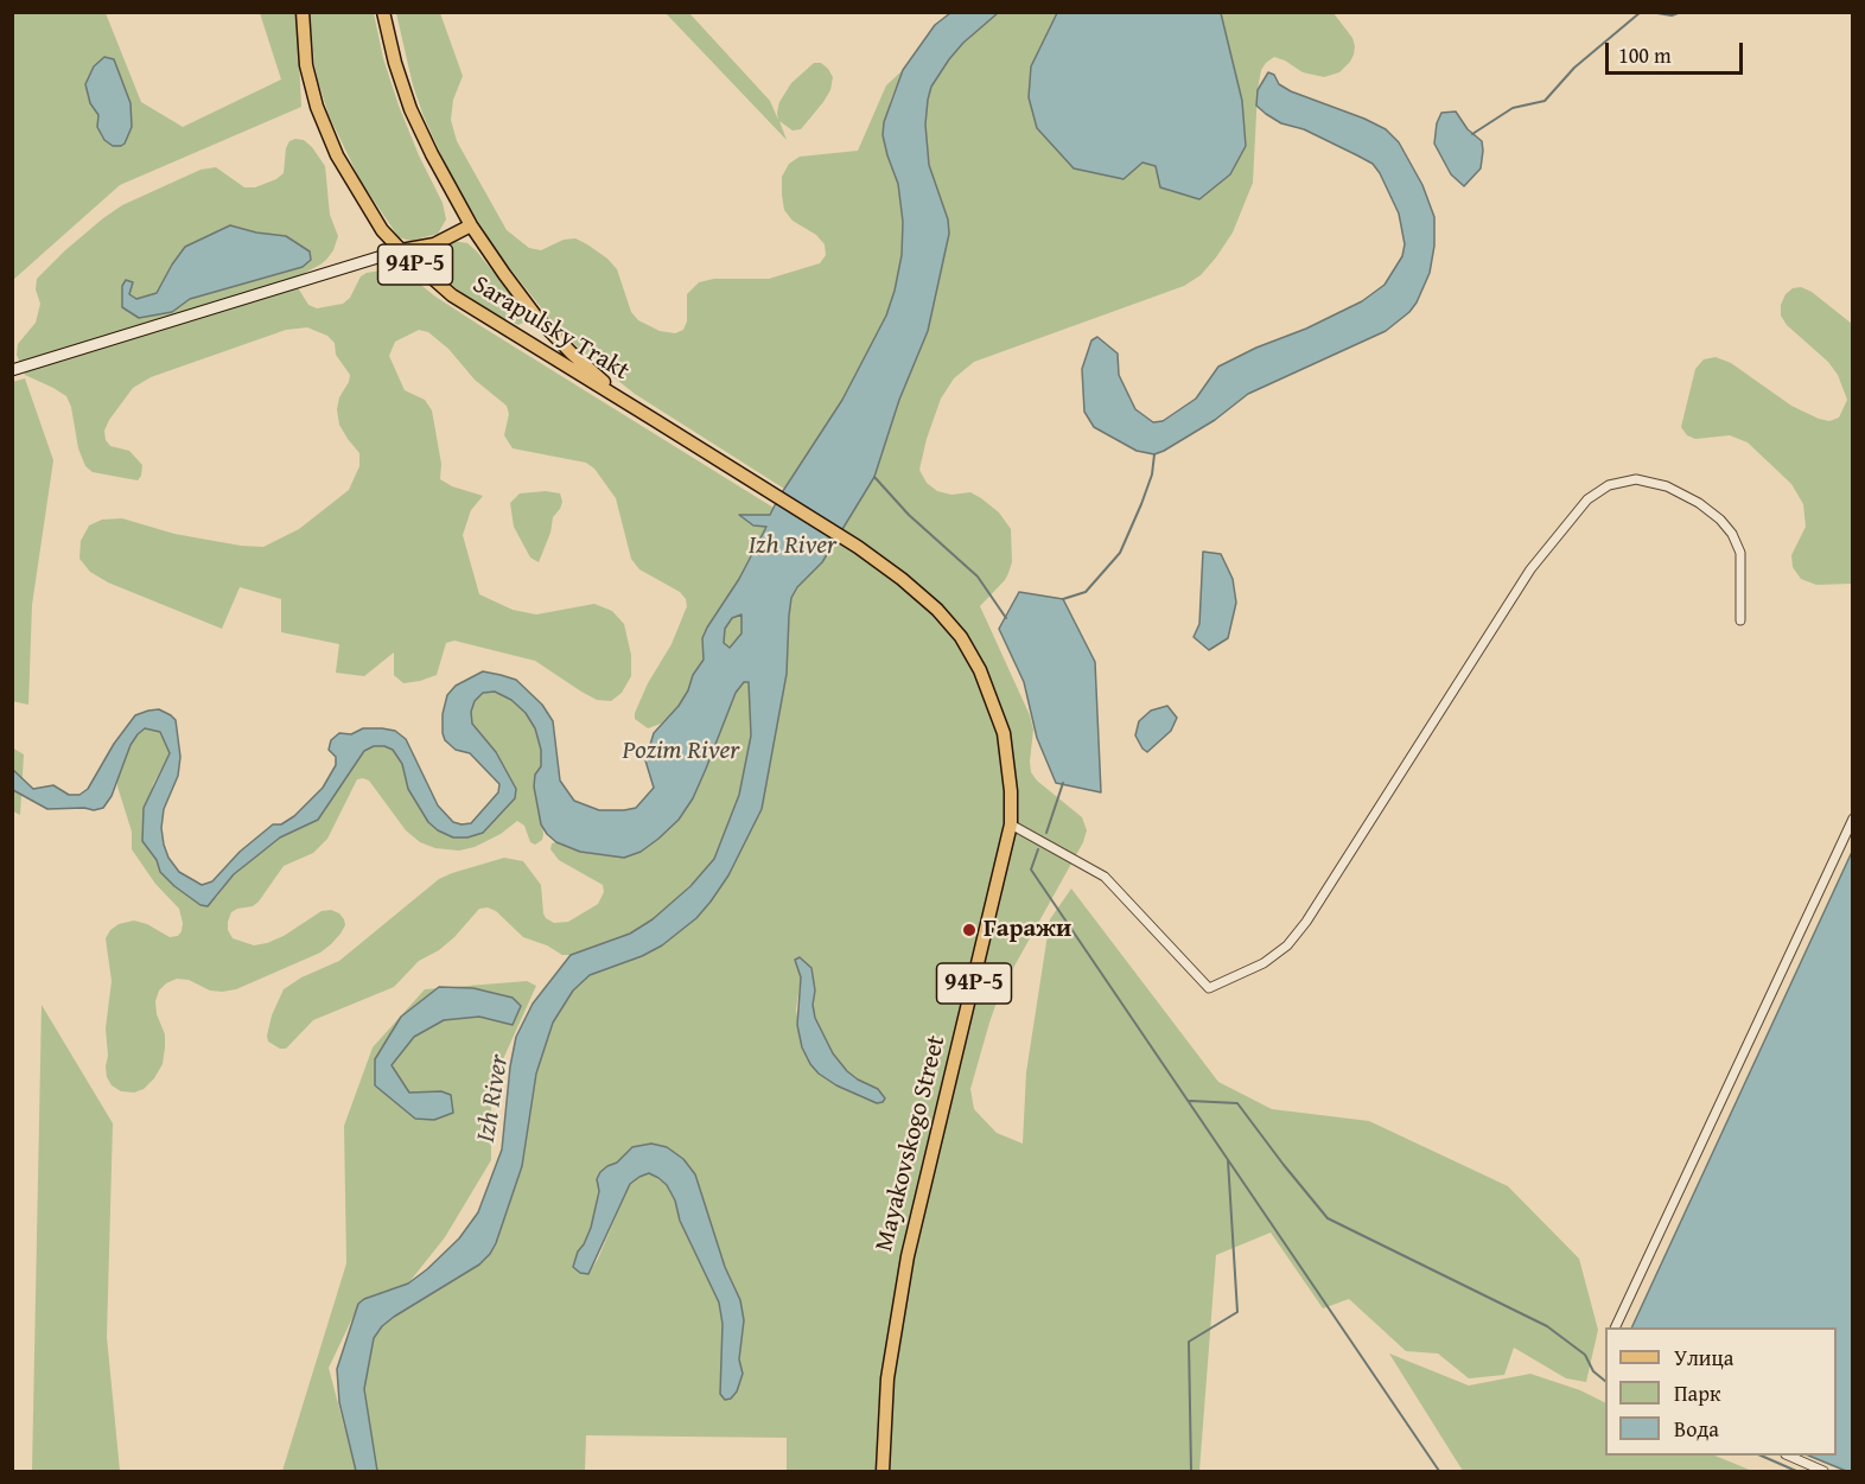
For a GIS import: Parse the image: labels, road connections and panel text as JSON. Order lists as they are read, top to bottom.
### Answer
{
  "streets": {
    "main road": ["94Р-5", "Sarapulsky Trakt", "Mayakovskogo Street"]
  },
  "crossings": [
    ["Sarapulsky Trakt", "Mayakovskogo Street"]
  ],
  "water": ["Izh River", "Pozim River"],
  "places": ["Гаражи"],
  "legend": ["Улица", "Парк", "Вода"],
  "scale_bar": "100 m"
}
